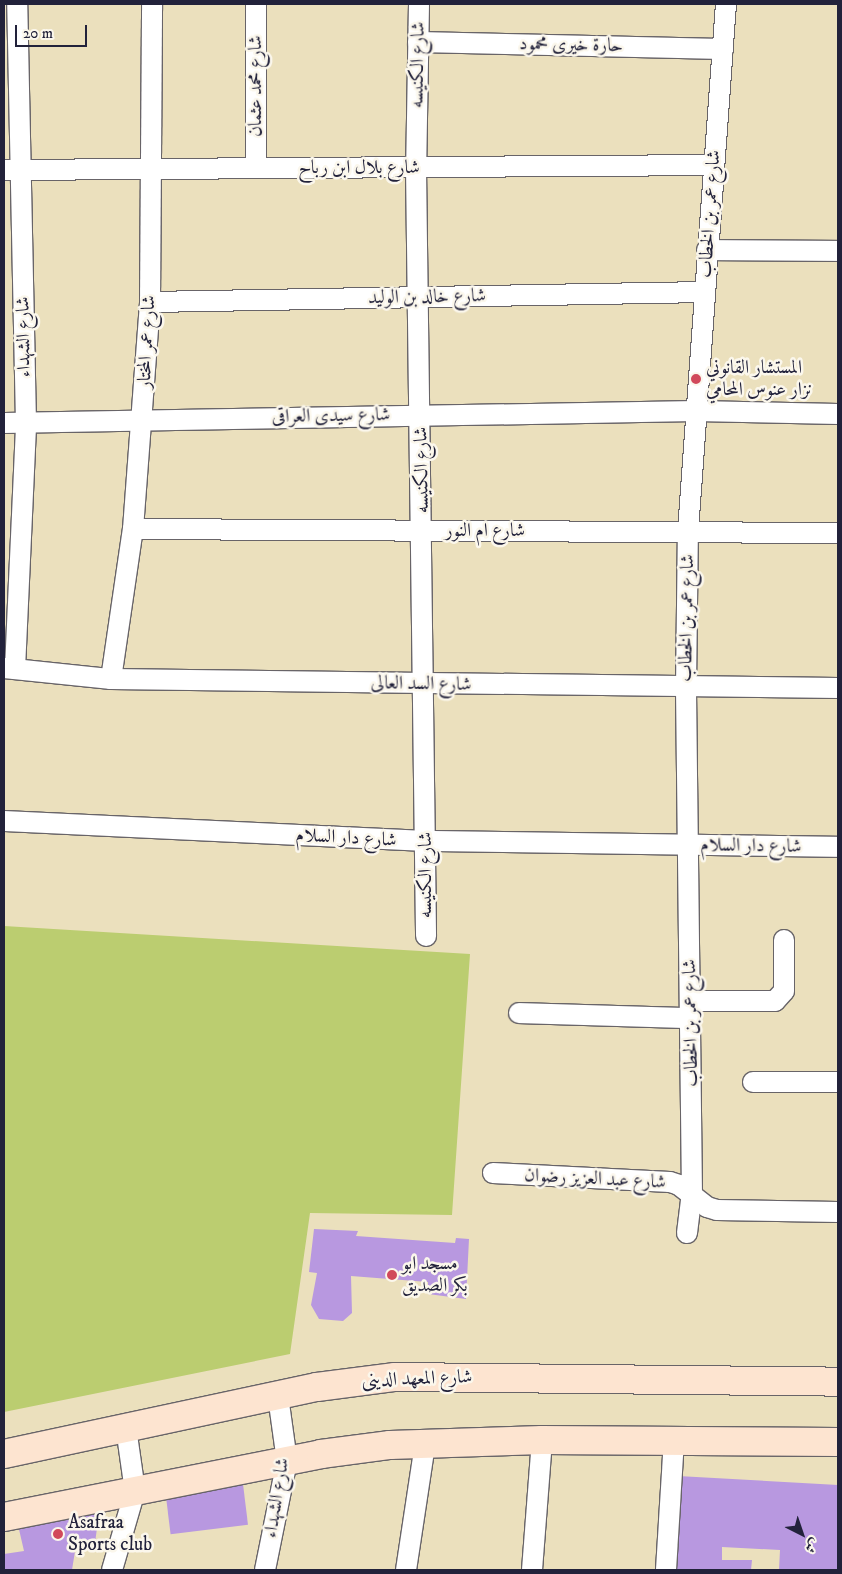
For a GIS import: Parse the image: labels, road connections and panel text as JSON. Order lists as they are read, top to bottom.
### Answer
{
  "streets": {
    "street": [
      "حارة خيرى محمود",
      "شارع الكنيسه",
      "شارع محمد عثمان",
      "شارع بلال ابن رباح",
      "شارع عمر بن الخطاب",
      "شارع خالد بن الوليد",
      "شارع الشهداء",
      "شارع عمر المختار",
      "شارع سيدى العراقى",
      "شارع ام النور",
      "شارع السد العالى",
      "شارع دار السلام",
      "شارع عبد العزيز رضوان",
      "شارع المعهد الدينى"
    ]
  },
  "crossings": [
    ["حارة خيرى محمود", "شارع الكنيسه"],
    ["حارة خيرى محمود", "شارع عمر بن الخطاب"],
    ["شارع الكنيسه", "شارع بلال ابن رباح"],
    ["شارع الكنيسه", "شارع خالد بن الوليد"],
    ["شارع الكنيسه", "شارع سيدى العراقى"],
    ["شارع الكنيسه", "شارع ام النور"],
    ["شارع الكنيسه", "شارع السد العالى"],
    ["شارع الكنيسه", "شارع دار السلام"],
    ["شارع محمد عثمان", "شارع بلال ابن رباح"],
    ["شارع بلال ابن رباح", "شارع عمر بن الخطاب"],
    ["شارع بلال ابن رباح", "شارع الشهداء"],
    ["شارع بلال ابن رباح", "شارع عمر المختار"],
    ["شارع عمر بن الخطاب", "شارع خالد بن الوليد"],
    ["شارع عمر بن الخطاب", "شارع سيدى العراقى"],
    ["شارع عمر بن الخطاب", "شارع ام النور"],
    ["شارع عمر بن الخطاب", "شارع السد العالى"],
    ["شارع عمر بن الخطاب", "شارع دار السلام"],
    ["شارع عمر بن الخطاب", "شارع عبد العزيز رضوان"],
    ["شارع خالد بن الوليد", "شارع عمر المختار"],
    ["شارع الشهداء", "شارع سيدى العراقى"],
    ["شارع الشهداء", "شارع السد العالى"],
    ["شارع الشهداء", "شارع المعهد الدينى"],
    ["شارع عمر المختار", "شارع سيدى العراقى"],
    ["شارع عمر المختار", "شارع ام النور"],
    ["شارع عمر المختار", "شارع السد العالى"]
  ],
  "places": ["المستشار القانوني نزار عنوس المحامي", "مسجد ابو بكر الصديق", "Asafraa Sports club"],
  "scale_bar": "20 m",
  "north": "bottom right"
}
